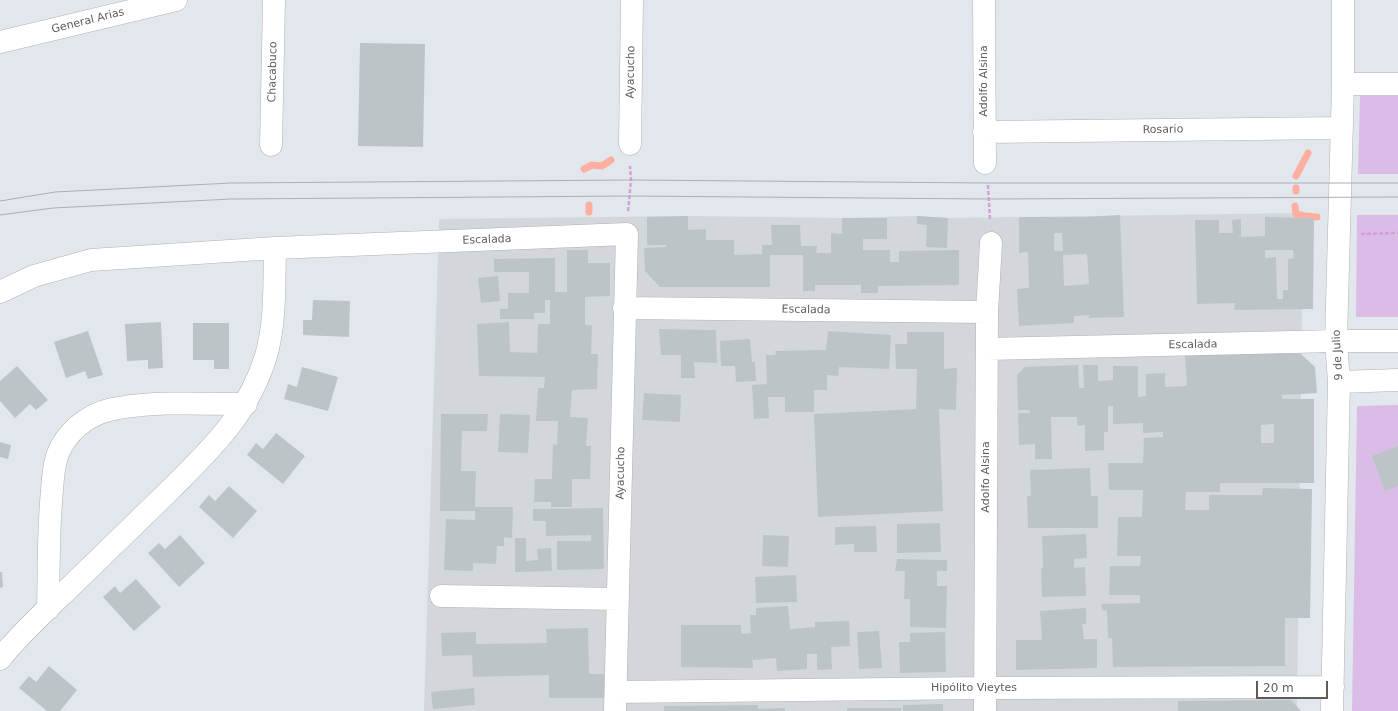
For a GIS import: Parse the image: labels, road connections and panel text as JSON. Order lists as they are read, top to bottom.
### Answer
{
  "streets": {
    "street": [
      "General Arias",
      "Chacabuco",
      "Ayacucho",
      "Adolfo Alsina",
      "Rosario",
      "Escalada",
      "9 de Julio",
      "Hipólito Vieytes"
    ]
  },
  "crossings": [
    ["Ayacucho", "Escalada"],
    ["Ayacucho", "Hipólito Vieytes"],
    ["Adolfo Alsina", "Rosario"],
    ["Adolfo Alsina", "Escalada"],
    ["Adolfo Alsina", "Hipólito Vieytes"],
    ["Rosario", "9 de Julio"],
    ["Escalada", "9 de Julio"],
    ["9 de Julio", "Hipólito Vieytes"]
  ],
  "scale_bar": "20 m"
}
